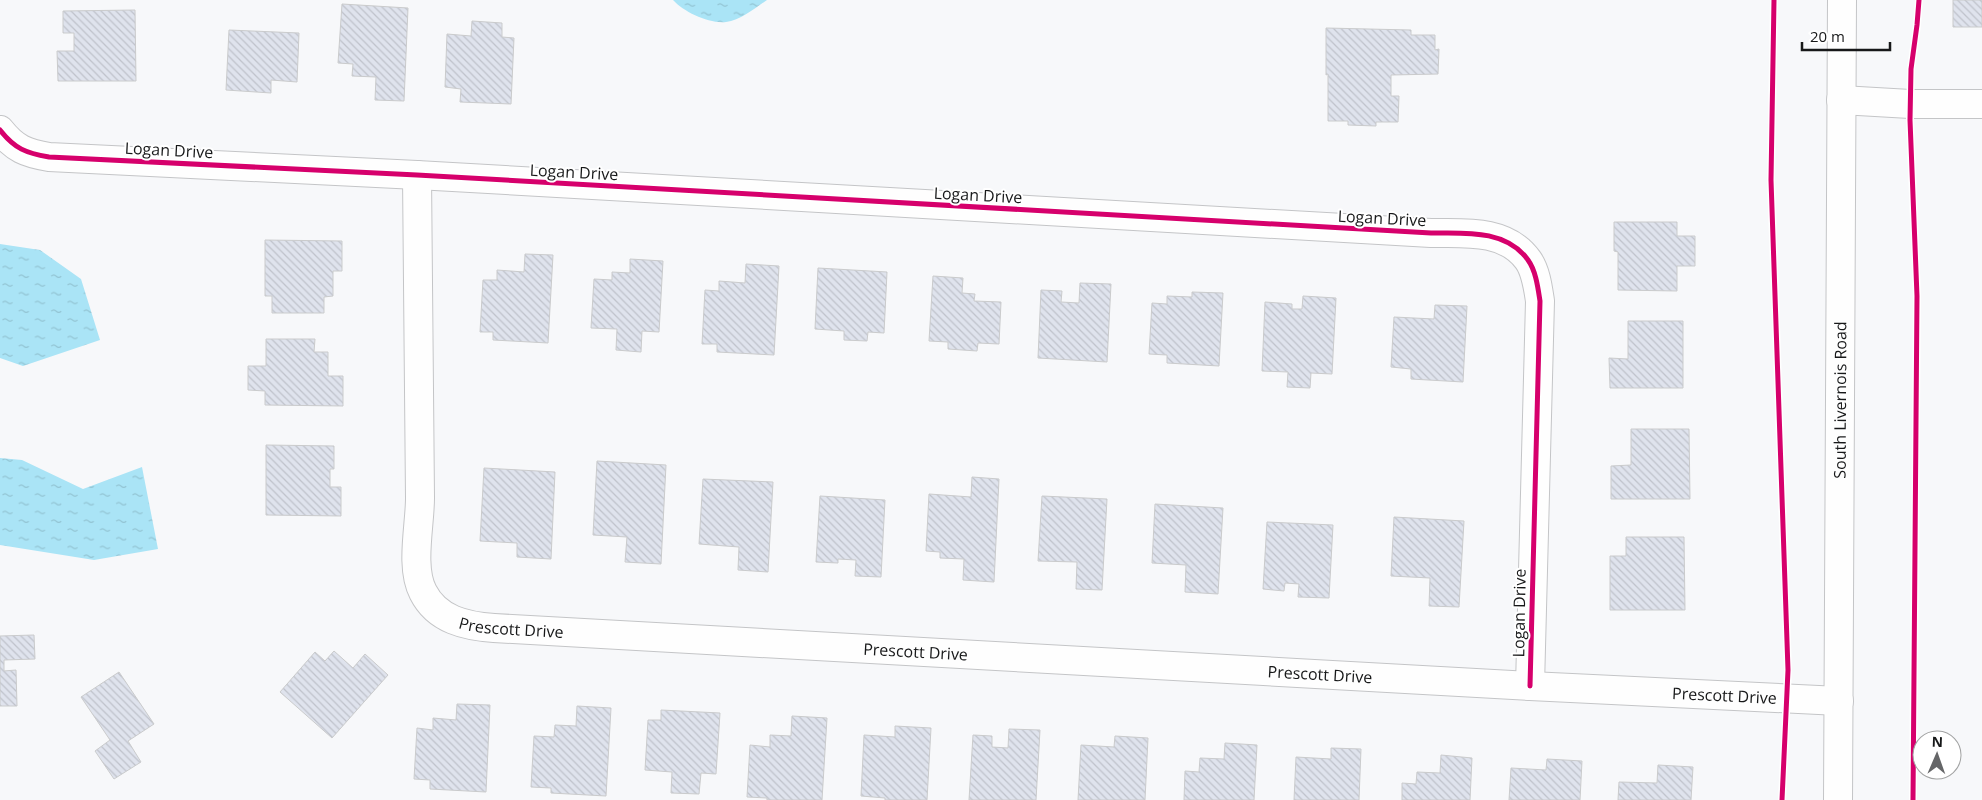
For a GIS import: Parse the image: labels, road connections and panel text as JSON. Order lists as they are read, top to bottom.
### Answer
{
  "streets": {
    "street": ["Logan Drive", "South Livernois Road", "Prescott Drive"]
  },
  "crossings": [
    ["Logan Drive", "Prescott Drive"],
    ["South Livernois Road", "Prescott Drive"]
  ],
  "scale_bar": "20 m",
  "north": "top"
}
